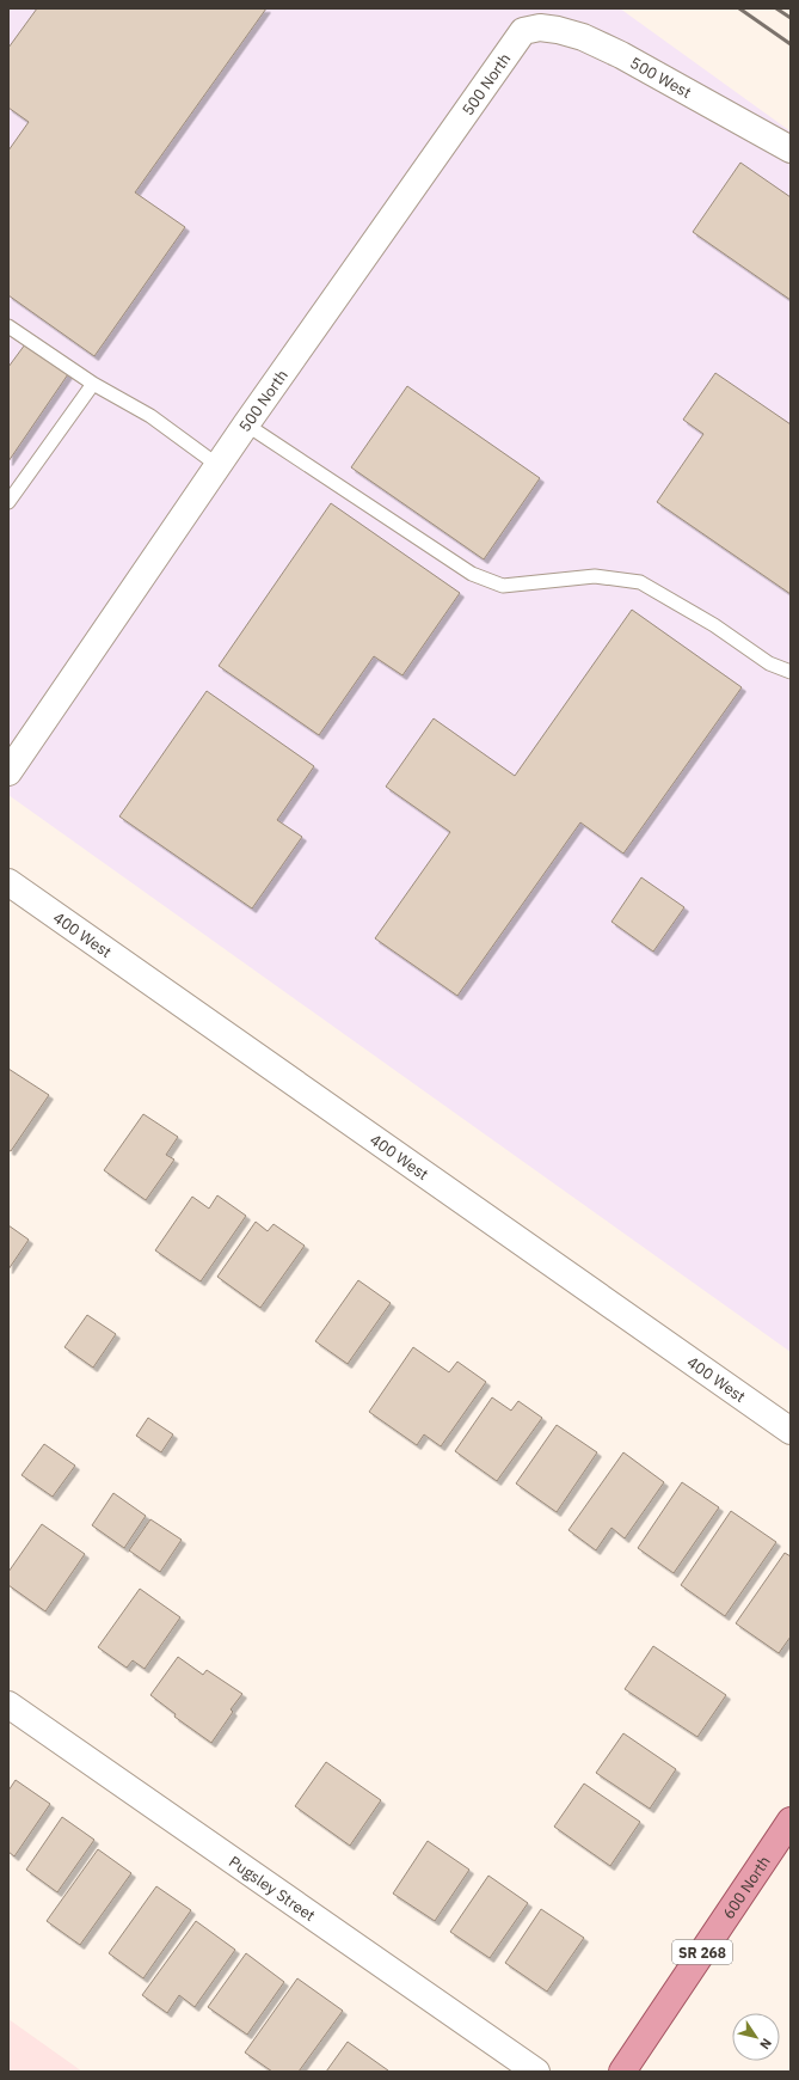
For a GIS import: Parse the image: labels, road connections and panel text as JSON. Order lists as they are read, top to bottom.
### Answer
{
  "streets": {
    "main road": ["600 North", "SR 268"],
    "street": [
      "500 West",
      "500 North",
      "400 West",
      "Pugsley Street"
    ]
  },
  "crossings": [
    ["500 West", "500 North"]
  ],
  "north": "bottom right"
}
